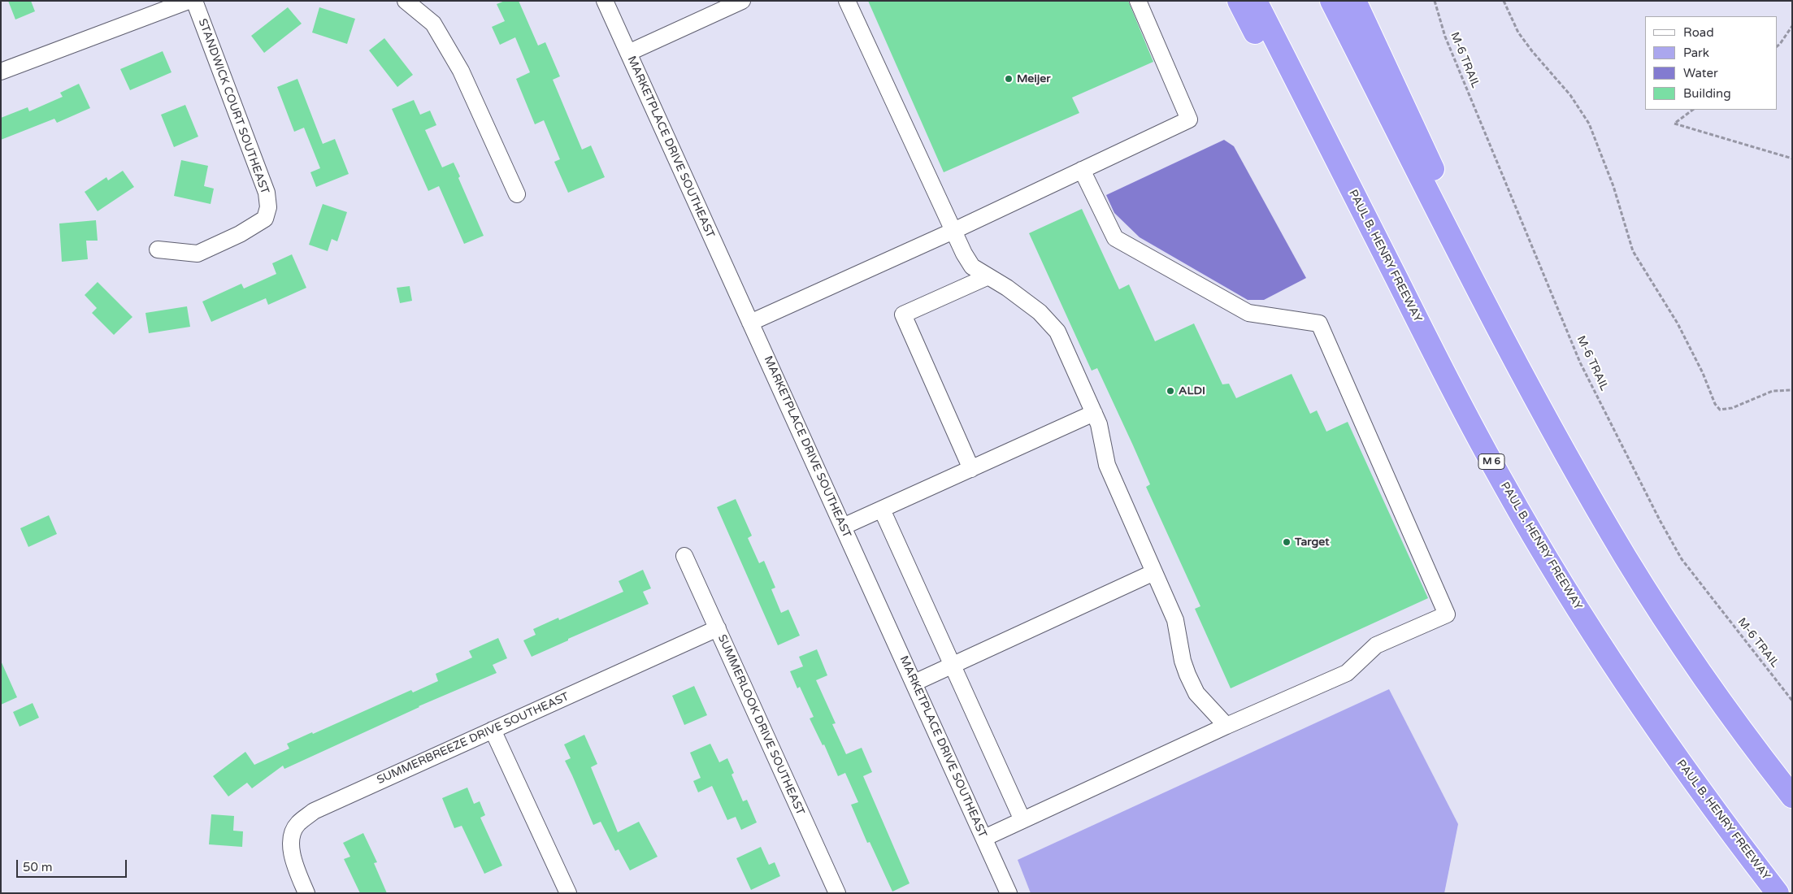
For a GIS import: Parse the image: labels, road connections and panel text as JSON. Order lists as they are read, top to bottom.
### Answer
{
  "streets": {
    "highway": ["PAUL B. HENRY FREEWAY", "M 6"],
    "street": [
      "STANDWICK COURT SOUTHEAST",
      "MARKETPLACE DRIVE SOUTHEAST",
      "SUMMERLOOK DRIVE SOUTHEAST",
      "SUMMERBREEZE DRIVE SOUTHEAST"
    ],
    "path": ["M-6 TRAIL"]
  },
  "crossings": [
    ["SUMMERLOOK DRIVE SOUTHEAST", "SUMMERBREEZE DRIVE SOUTHEAST"]
  ],
  "places": ["Meijer", "ALDI", "Target"],
  "legend": [
    "Road",
    "Park",
    "Water",
    "Building"
  ],
  "scale_bar": "50 m"
}
